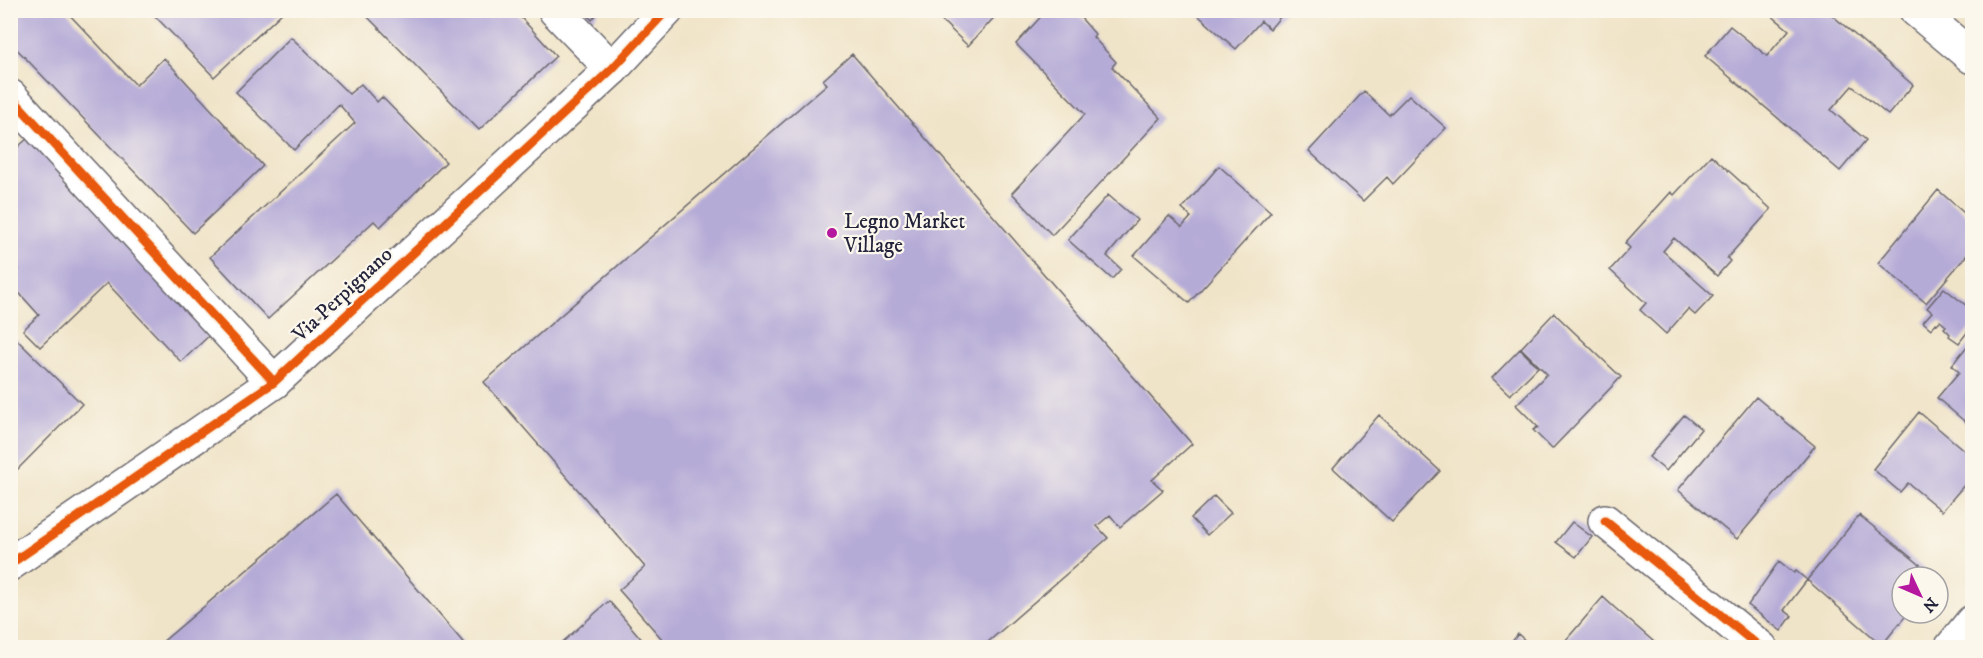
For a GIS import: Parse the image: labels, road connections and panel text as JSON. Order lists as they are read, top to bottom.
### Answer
{
  "streets": {
    "street": ["Via Perpignano"]
  },
  "places": ["Legno Market Village"],
  "north": "bottom right"
}
